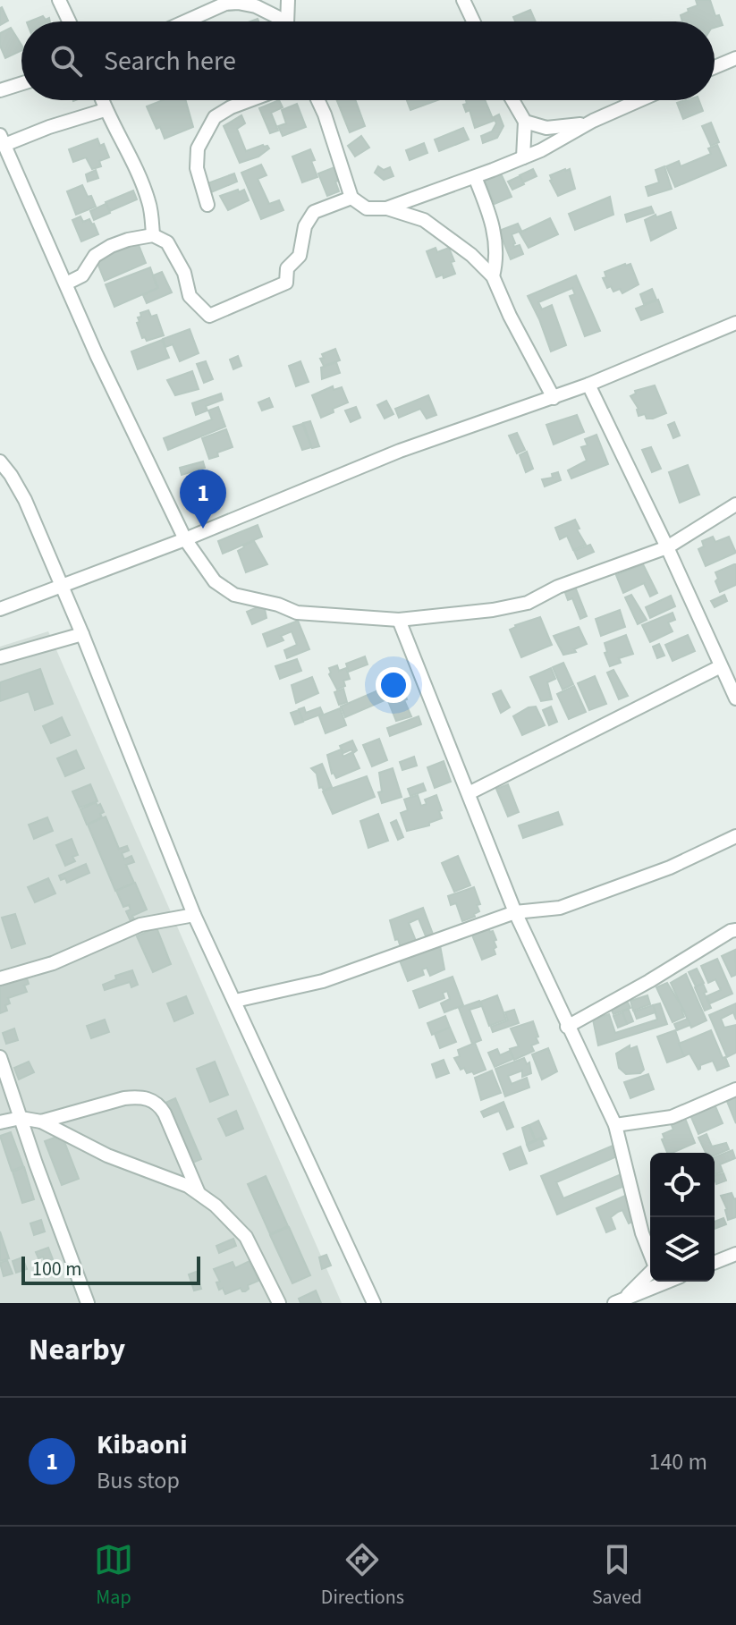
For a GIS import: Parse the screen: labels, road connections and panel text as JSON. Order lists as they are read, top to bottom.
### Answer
{
  "scale_bar": "100 m",
  "page": {
    "search": "Search here",
    "pins": "1",
    "scale": "100 m",
    "heading": "Nearby",
    "list": [
      {
        "mark": "1",
        "name": "Kibaoni",
        "note": "Bus stop",
        "value": "140 m"
      }
    ],
    "nav": ["Map", "Directions", "Saved"]
  }
}
